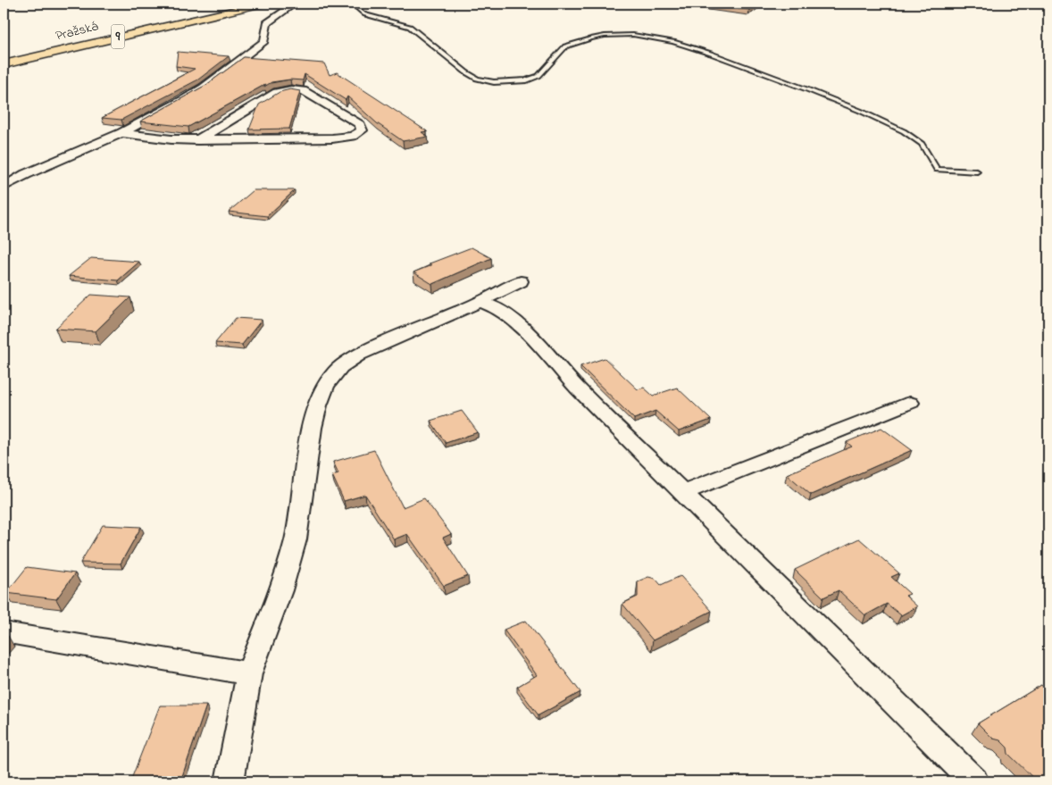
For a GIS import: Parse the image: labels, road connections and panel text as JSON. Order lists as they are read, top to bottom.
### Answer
{
  "streets": {
    "main road": ["Pražská", "9"]
  }
}
